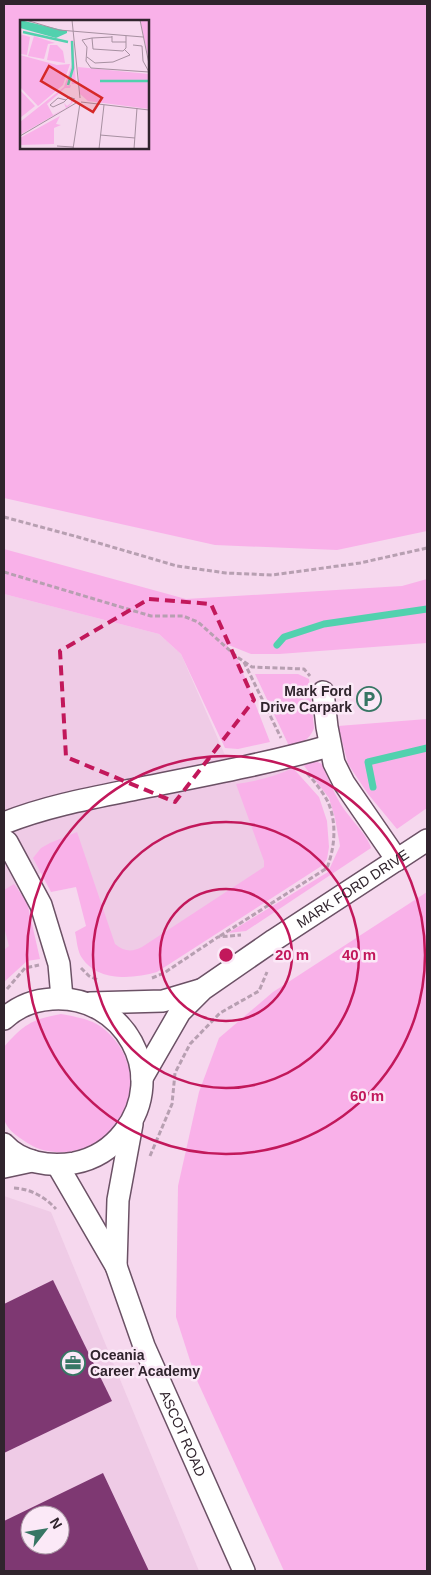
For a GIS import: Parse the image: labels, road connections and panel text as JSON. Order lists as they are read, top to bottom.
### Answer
{
  "streets": {
    "street": ["MARK FORD DRIVE", "ASCOT ROAD"]
  },
  "places": {
    "parking": ["Mark Ford Drive Carpark"],
    "office": ["Oceania Career Academy"]
  },
  "north": "top right",
  "rings": ["20 m", "40 m", "60 m"]
}
